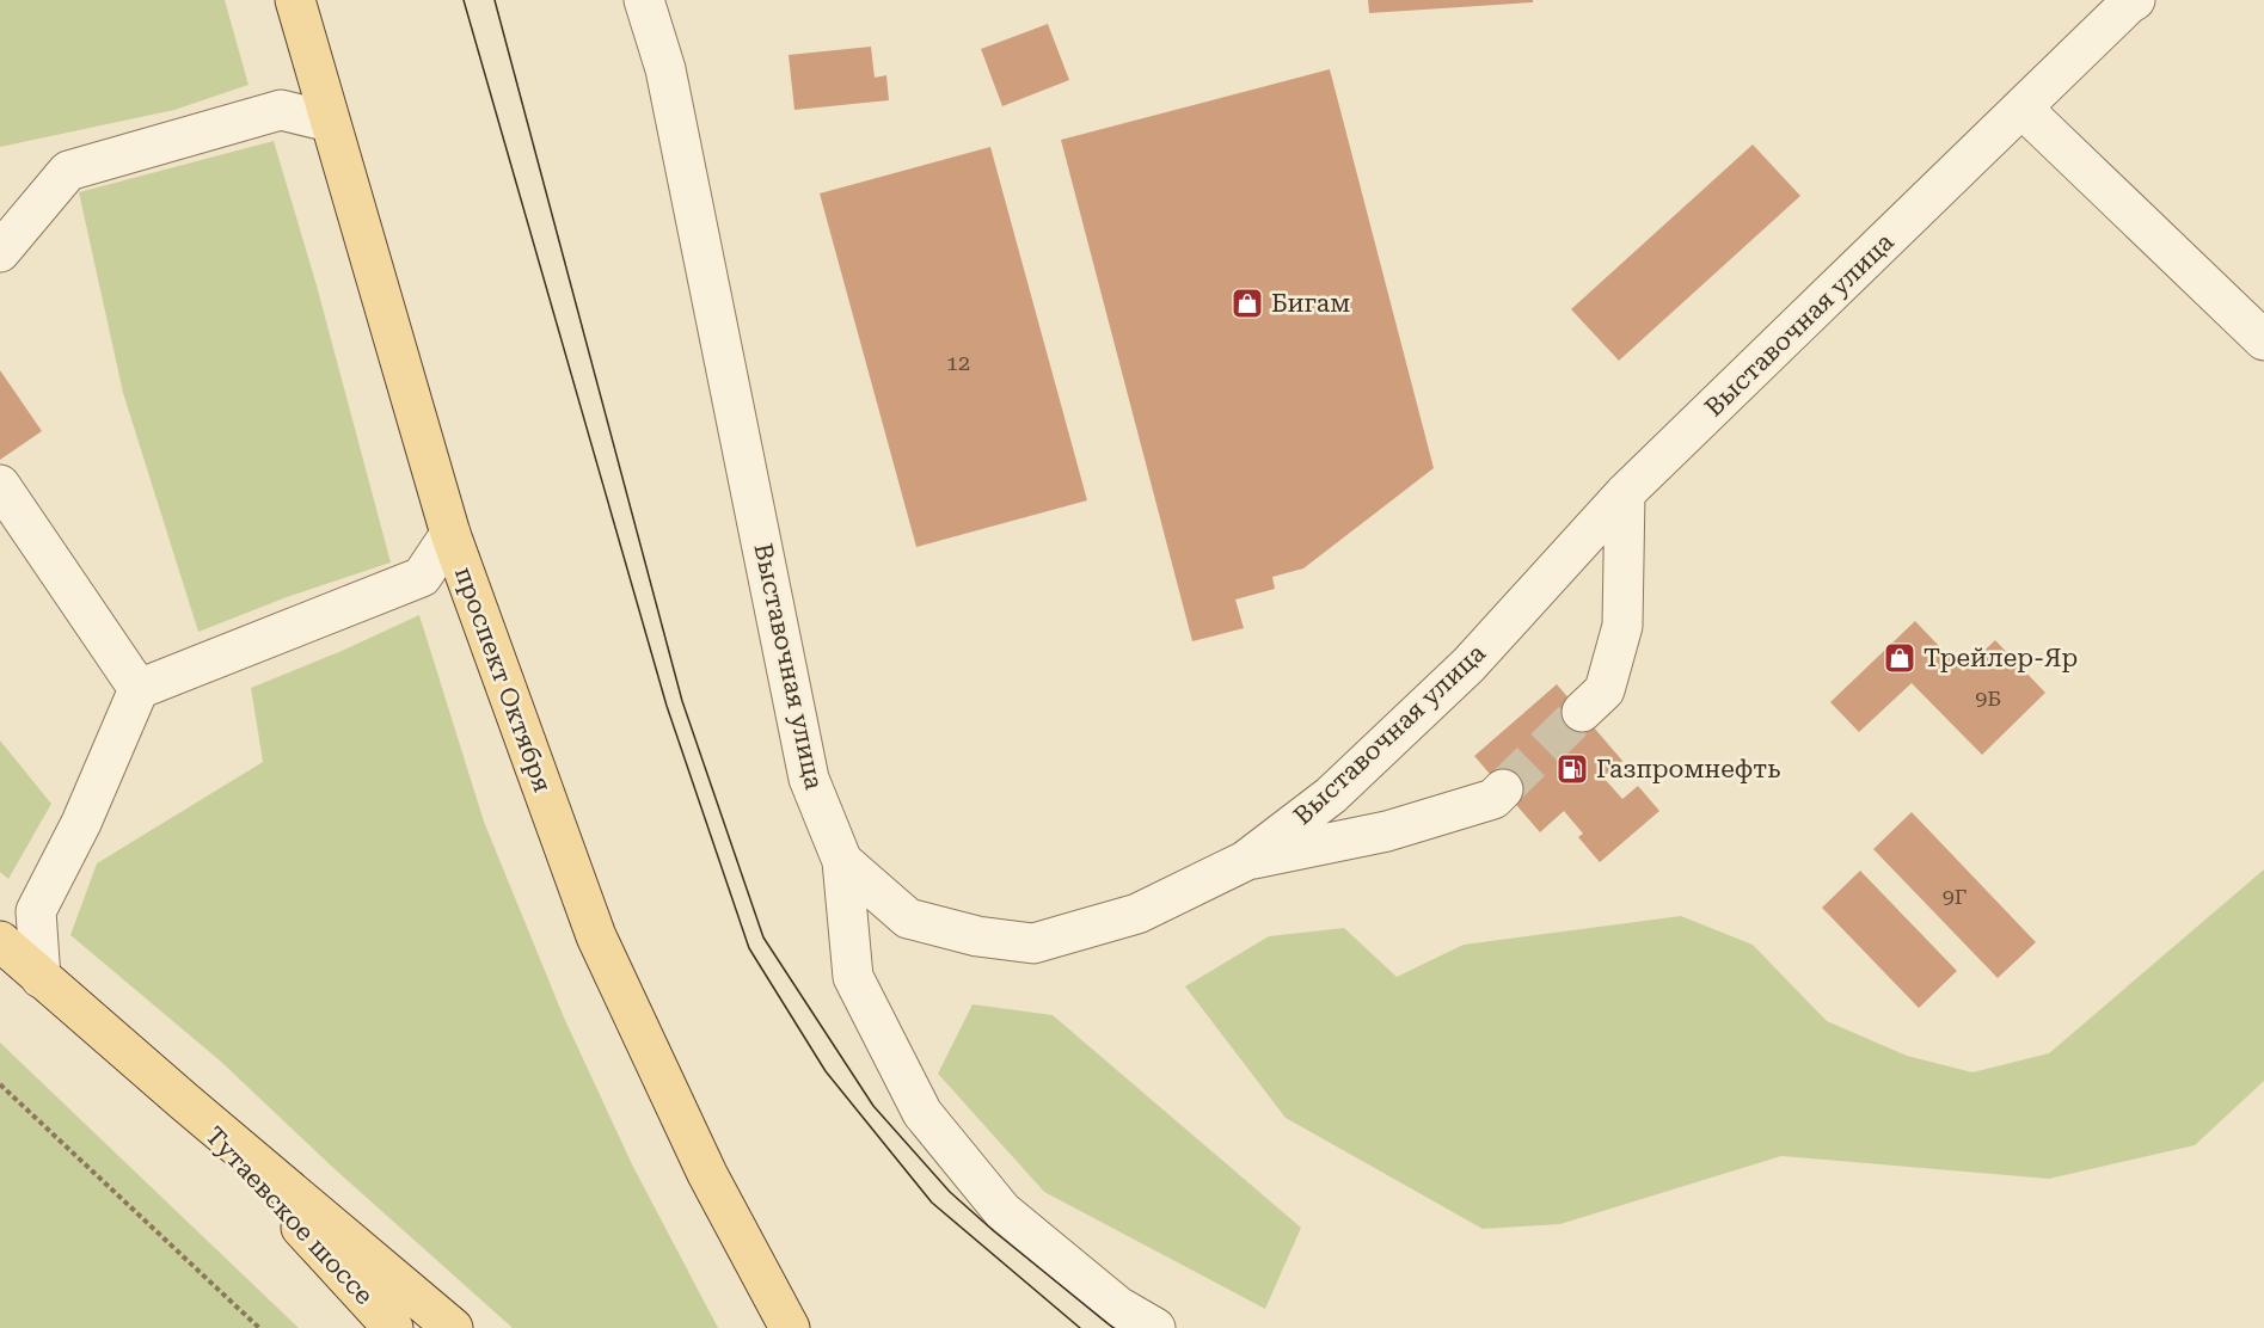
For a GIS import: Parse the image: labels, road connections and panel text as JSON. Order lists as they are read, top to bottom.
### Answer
{
  "streets": {
    "main road": ["проспект Октября", "Тутаевское шоссе"],
    "street": ["Выставочная улица"]
  },
  "places": {
    "shop": ["Бигам", "Трейлер-Яр"],
    "fuel station": ["Газпромнефть"]
  },
  "house_numbers": ["12", "9Б", "9Г"]
}
